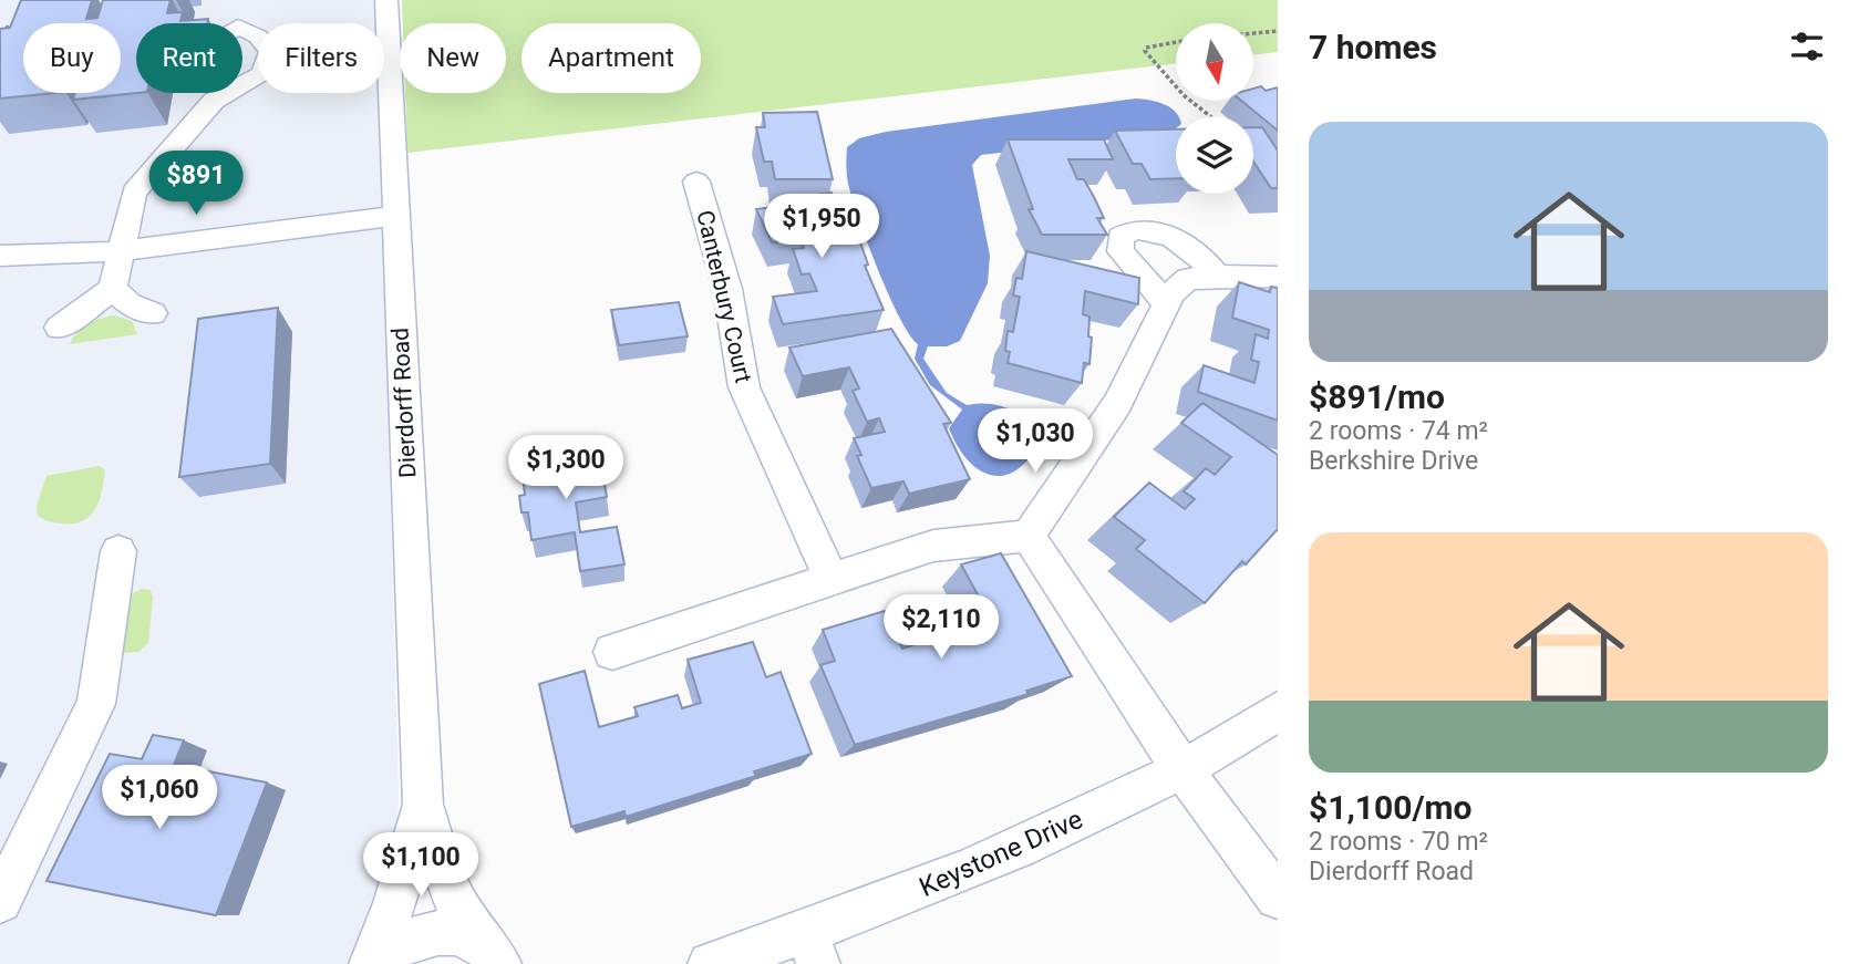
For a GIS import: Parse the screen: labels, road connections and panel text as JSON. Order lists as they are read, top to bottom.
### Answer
{
  "streets": {
    "street": ["Canterbury Court", "Dierdorff Road", "Keystone Drive"]
  },
  "north": "bottom",
  "page": {
    "heading": "7 homes",
    "chip": [
      "Buy",
      "Rent",
      "Filters",
      "New",
      "Apartment"
    ],
    "list": [
      {
        "name": "$891/mo",
        "note": "2 rooms · 74 m² · Berkshire Drive"
      },
      {
        "name": "$1,100/mo",
        "note": "2 rooms · 70 m² · Dierdorff Road"
      }
    ],
    "price": [
      "$891",
      "$1,950",
      "$1,030",
      "$1,300",
      "$2,110",
      "$1,060",
      "$1,100"
    ]
  }
}
